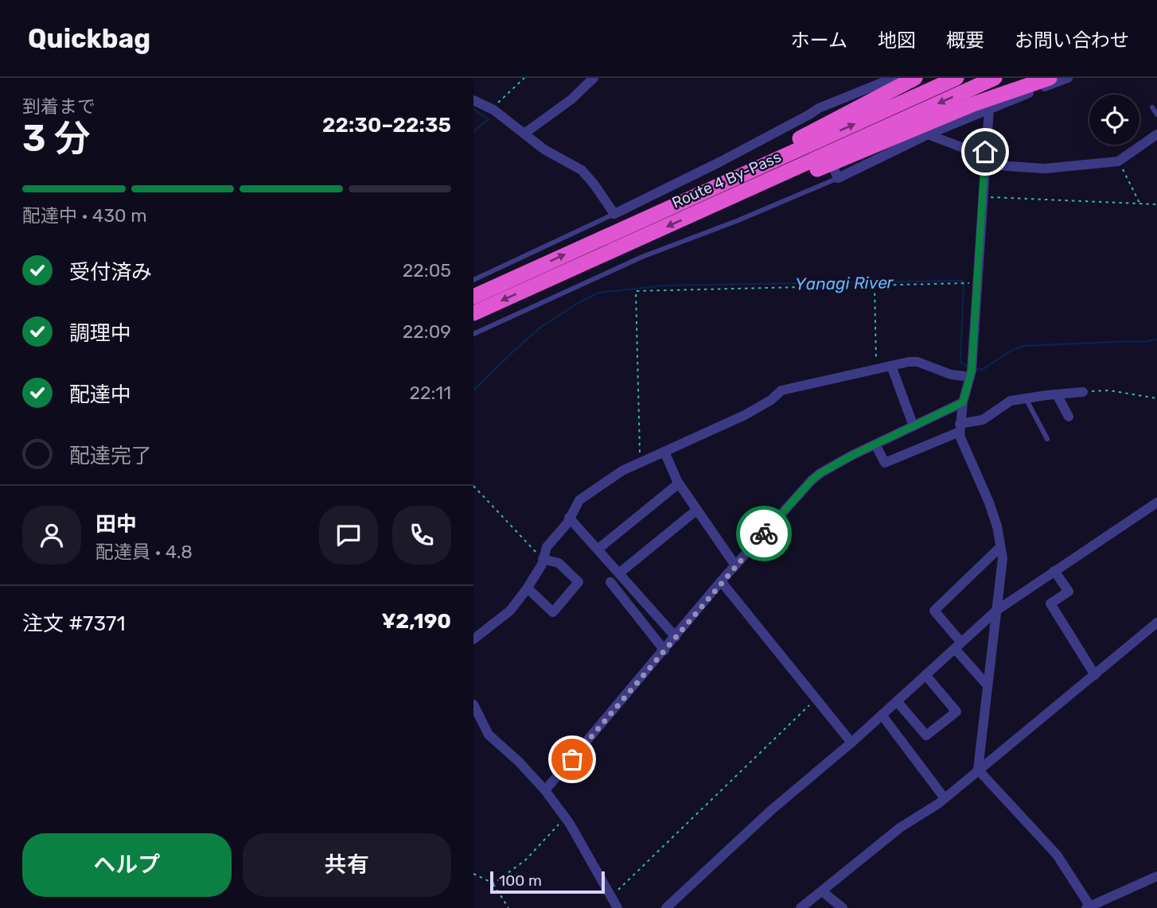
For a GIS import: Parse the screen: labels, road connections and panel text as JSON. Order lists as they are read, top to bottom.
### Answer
{
  "streets": {
    "highway": ["Route 4 By-Pass"]
  },
  "water": ["Yanagi River"],
  "scale_bar": "100 m",
  "page": {
    "header": "Quickbag",
    "nav": [
      "ホーム",
      "地図",
      "概要",
      "お問い合わせ"
    ],
    "heading": ["3 分", "到着まで", "22:30–22:35"],
    "panel": [
      "田中",
      "配達員 · 4.8",
      "注文 #7371",
      "¥2,190"
    ],
    "bar": "配達中 · 430 m",
    "list": [
      ["受付済み", "22:05"],
      ["調理中", "22:09"],
      ["配達中", "22:11"],
      "配達完了"
    ],
    "buttons": ["ヘルプ", "共有"],
    "scale": "100 m"
  }
}
